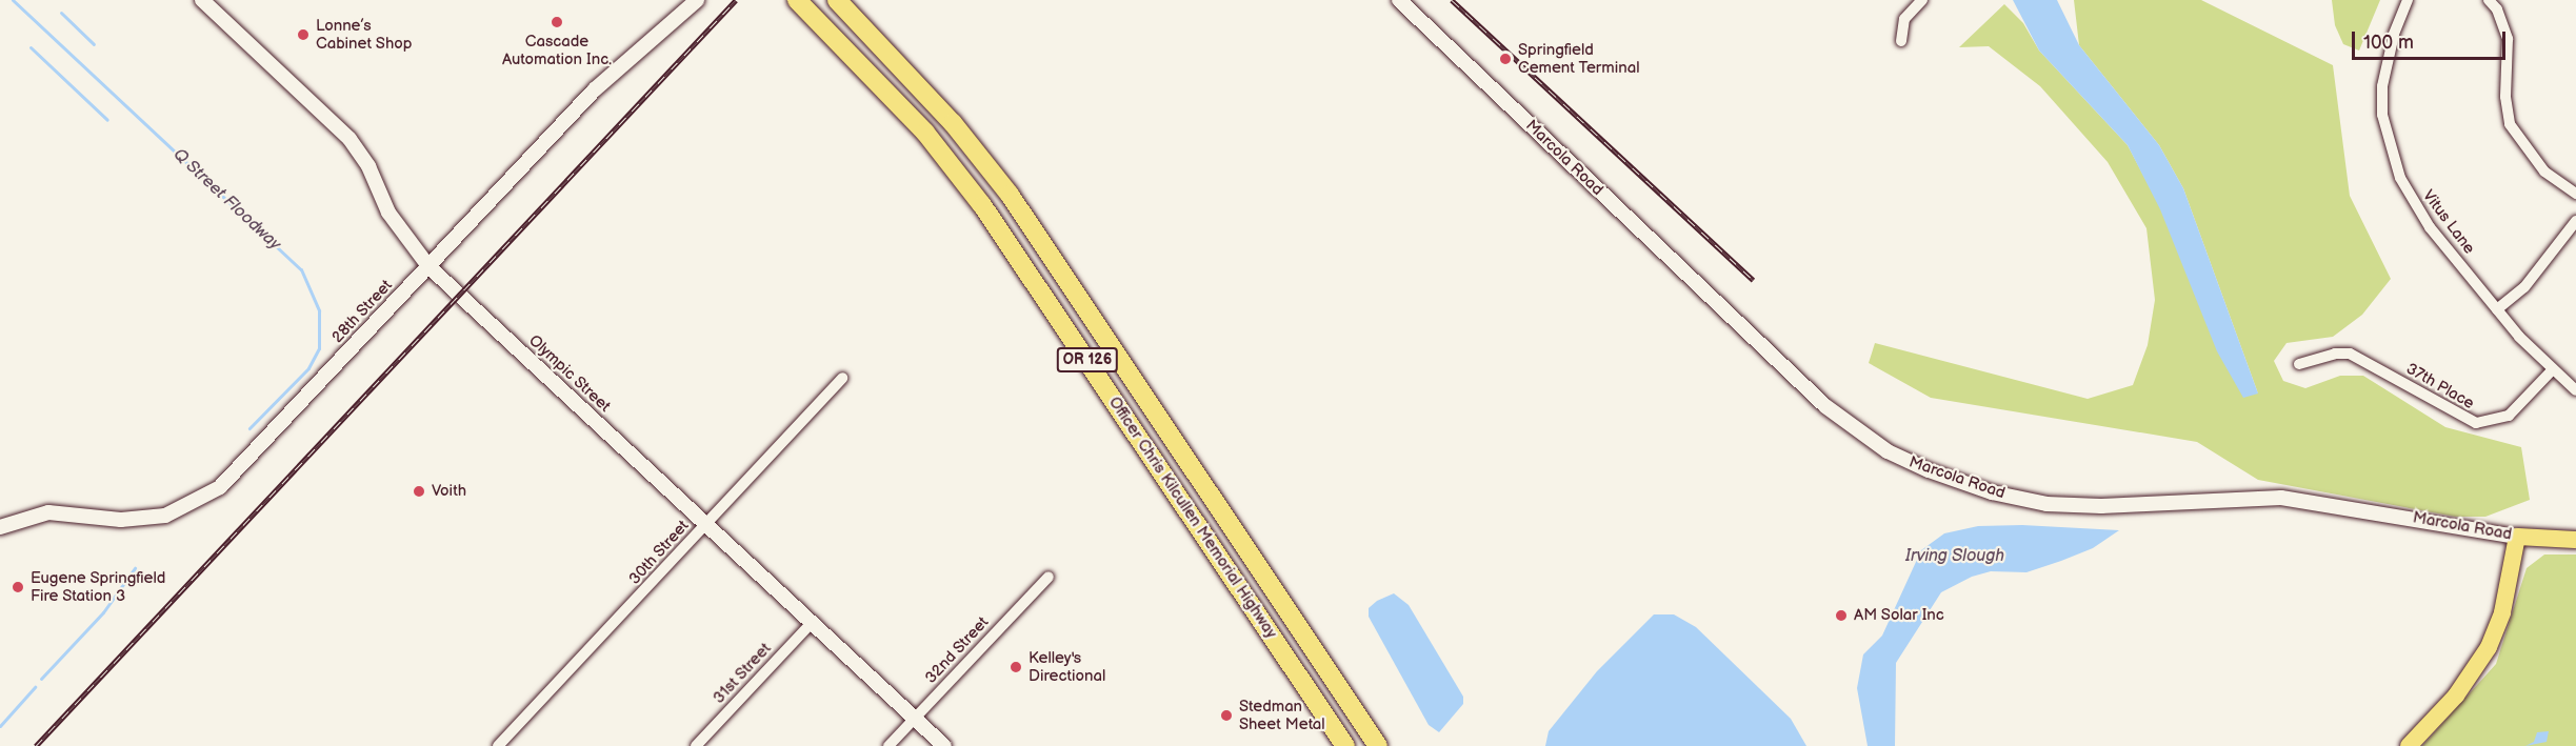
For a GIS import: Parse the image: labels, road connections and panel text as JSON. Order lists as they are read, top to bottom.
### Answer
{
  "streets": {
    "highway": ["OR 126", "Officer Chris Kilcullen Memorial Highway"],
    "main road": ["Marcola Road", "28th Street", "Olympic Street"],
    "street": [
      "Vitus Lane",
      "37th Place",
      "30th Street",
      "32nd Street",
      "31st Street"
    ]
  },
  "crossings": [
    ["Vitus Lane", "37th Place"],
    ["28th Street", "Olympic Street"],
    ["Olympic Street", "30th Street"],
    ["Olympic Street", "32nd Street"],
    ["Olympic Street", "31st Street"]
  ],
  "water": ["Q Street Floodway", "Irving Slough"],
  "places": [
    "Cascade Automation Inc.",
    "Lonne’s Cabinet Shop",
    "Springfield Cement Terminal",
    "Voith",
    "Eugene Springfield Fire Station 3",
    "AM Solar Inc",
    "Kelley's Directional",
    "Stedman Sheet Metal"
  ],
  "scale_bar": "100 m"
}
